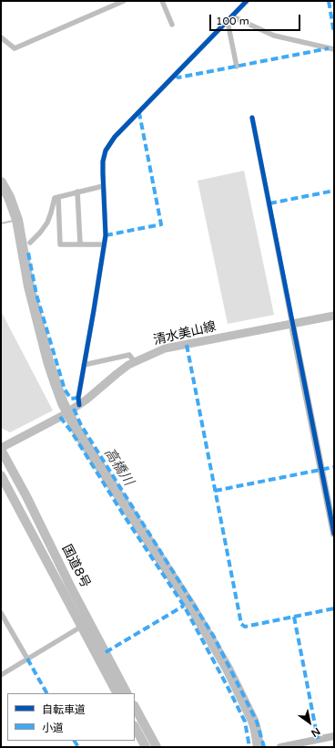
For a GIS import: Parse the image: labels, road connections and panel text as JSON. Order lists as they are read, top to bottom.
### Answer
{
  "streets": {
    "highway": ["国道8号"],
    "main road": ["清水美山線"]
  },
  "crossings": [
    ["清水美山線", "国道8号"]
  ],
  "water": ["高橋川"],
  "legend": ["自転車道", "小道"],
  "scale_bar": "100 m",
  "north": "bottom right"
}
